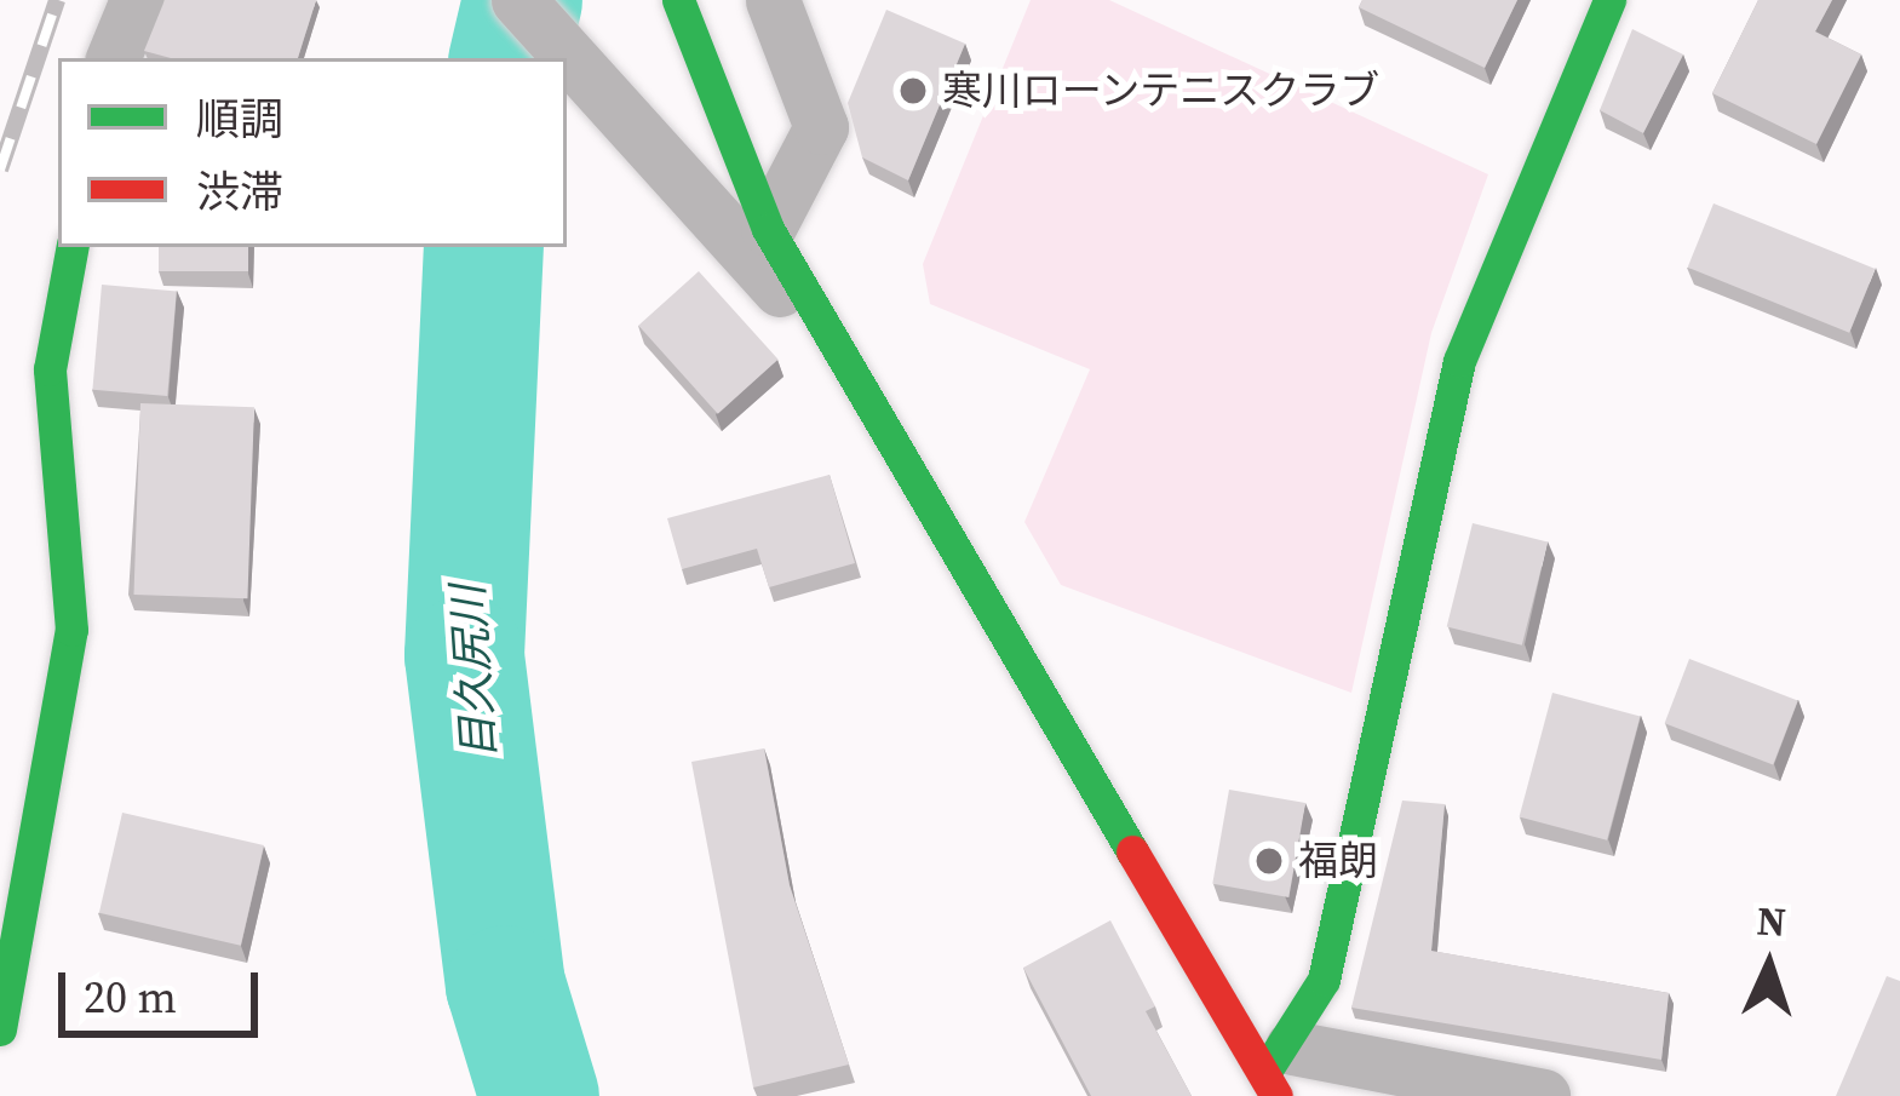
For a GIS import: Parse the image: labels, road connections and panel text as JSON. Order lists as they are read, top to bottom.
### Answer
{
  "water": ["目久尻川"],
  "places": ["寒川ローンテニスクラブ", "福朗"],
  "legend": ["順調", "渋滞"],
  "scale_bar": "20 m",
  "north": "top"
}
